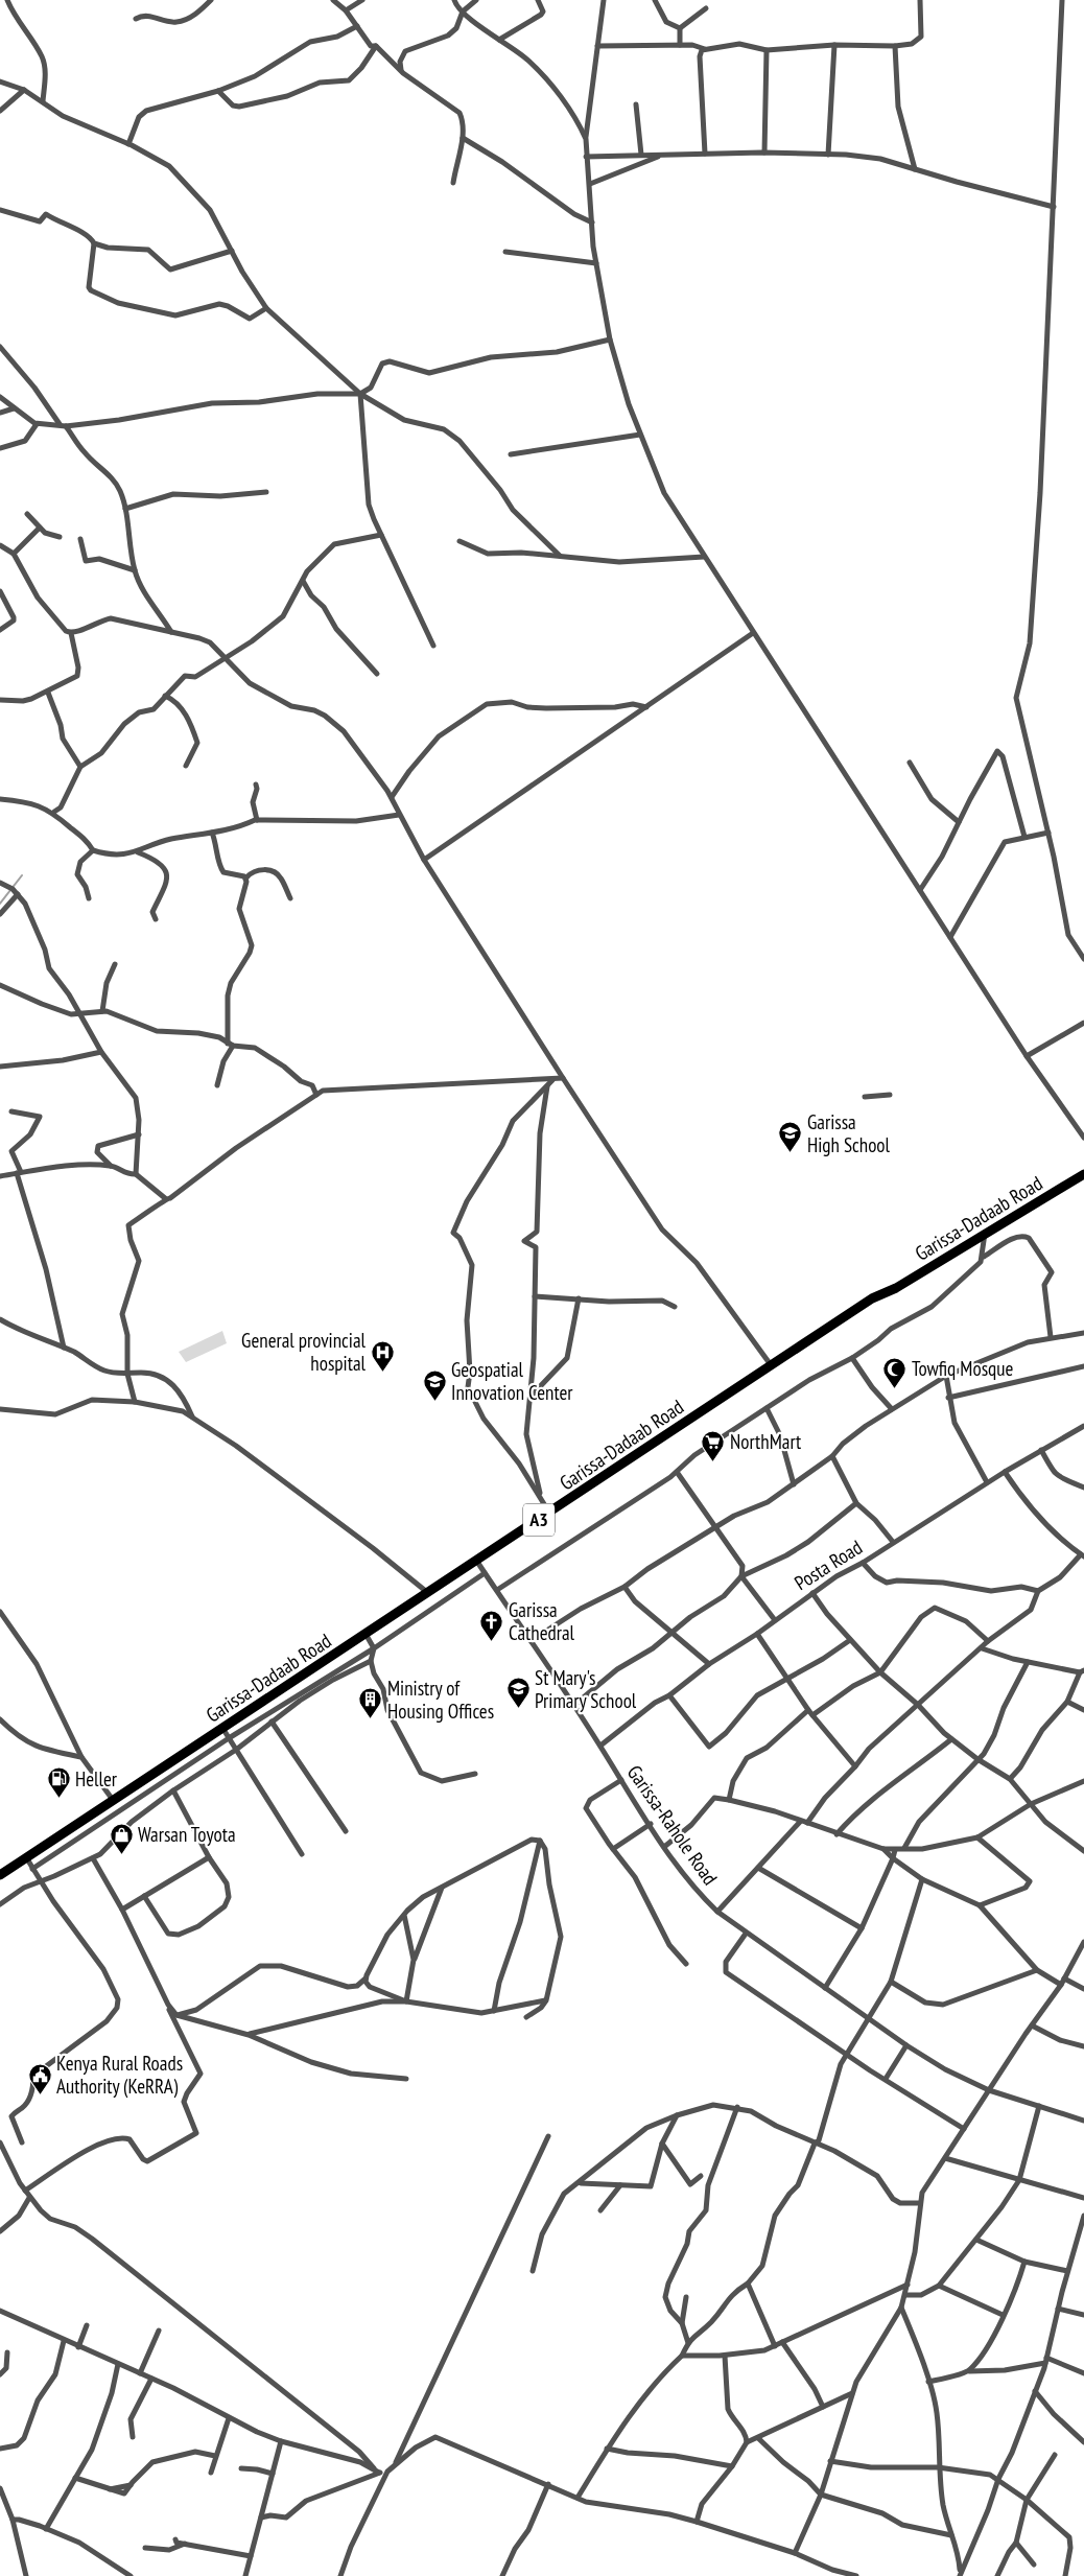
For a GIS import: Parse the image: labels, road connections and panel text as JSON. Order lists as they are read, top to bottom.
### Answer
{
  "streets": {
    "highway": ["Garissa-Dadaab Road", "A3"],
    "street": ["Posta Road", "Garissa-Rahole Road"]
  },
  "crossings": [
    ["Garissa-Dadaab Road", "Garissa-Rahole Road"],
    ["Posta Road", "Garissa-Rahole Road"]
  ],
  "places": {
    "school or university": ["Garissa High School", "Geospatial Innovation Center", "St Mary's Primary School"],
    "hospital": ["General provincial hospital"],
    "mosque": ["Towfiq Mosque"],
    "supermarket": ["NorthMart"],
    "church": ["Garissa Cathedral"],
    "building": ["Ministry of Housing Offices"],
    "fuel station": ["Heller"],
    "shop": ["Warsan Toyota"],
    "public building": ["Kenya Rural Roads Authority (KeRRA)"]
  }
}
